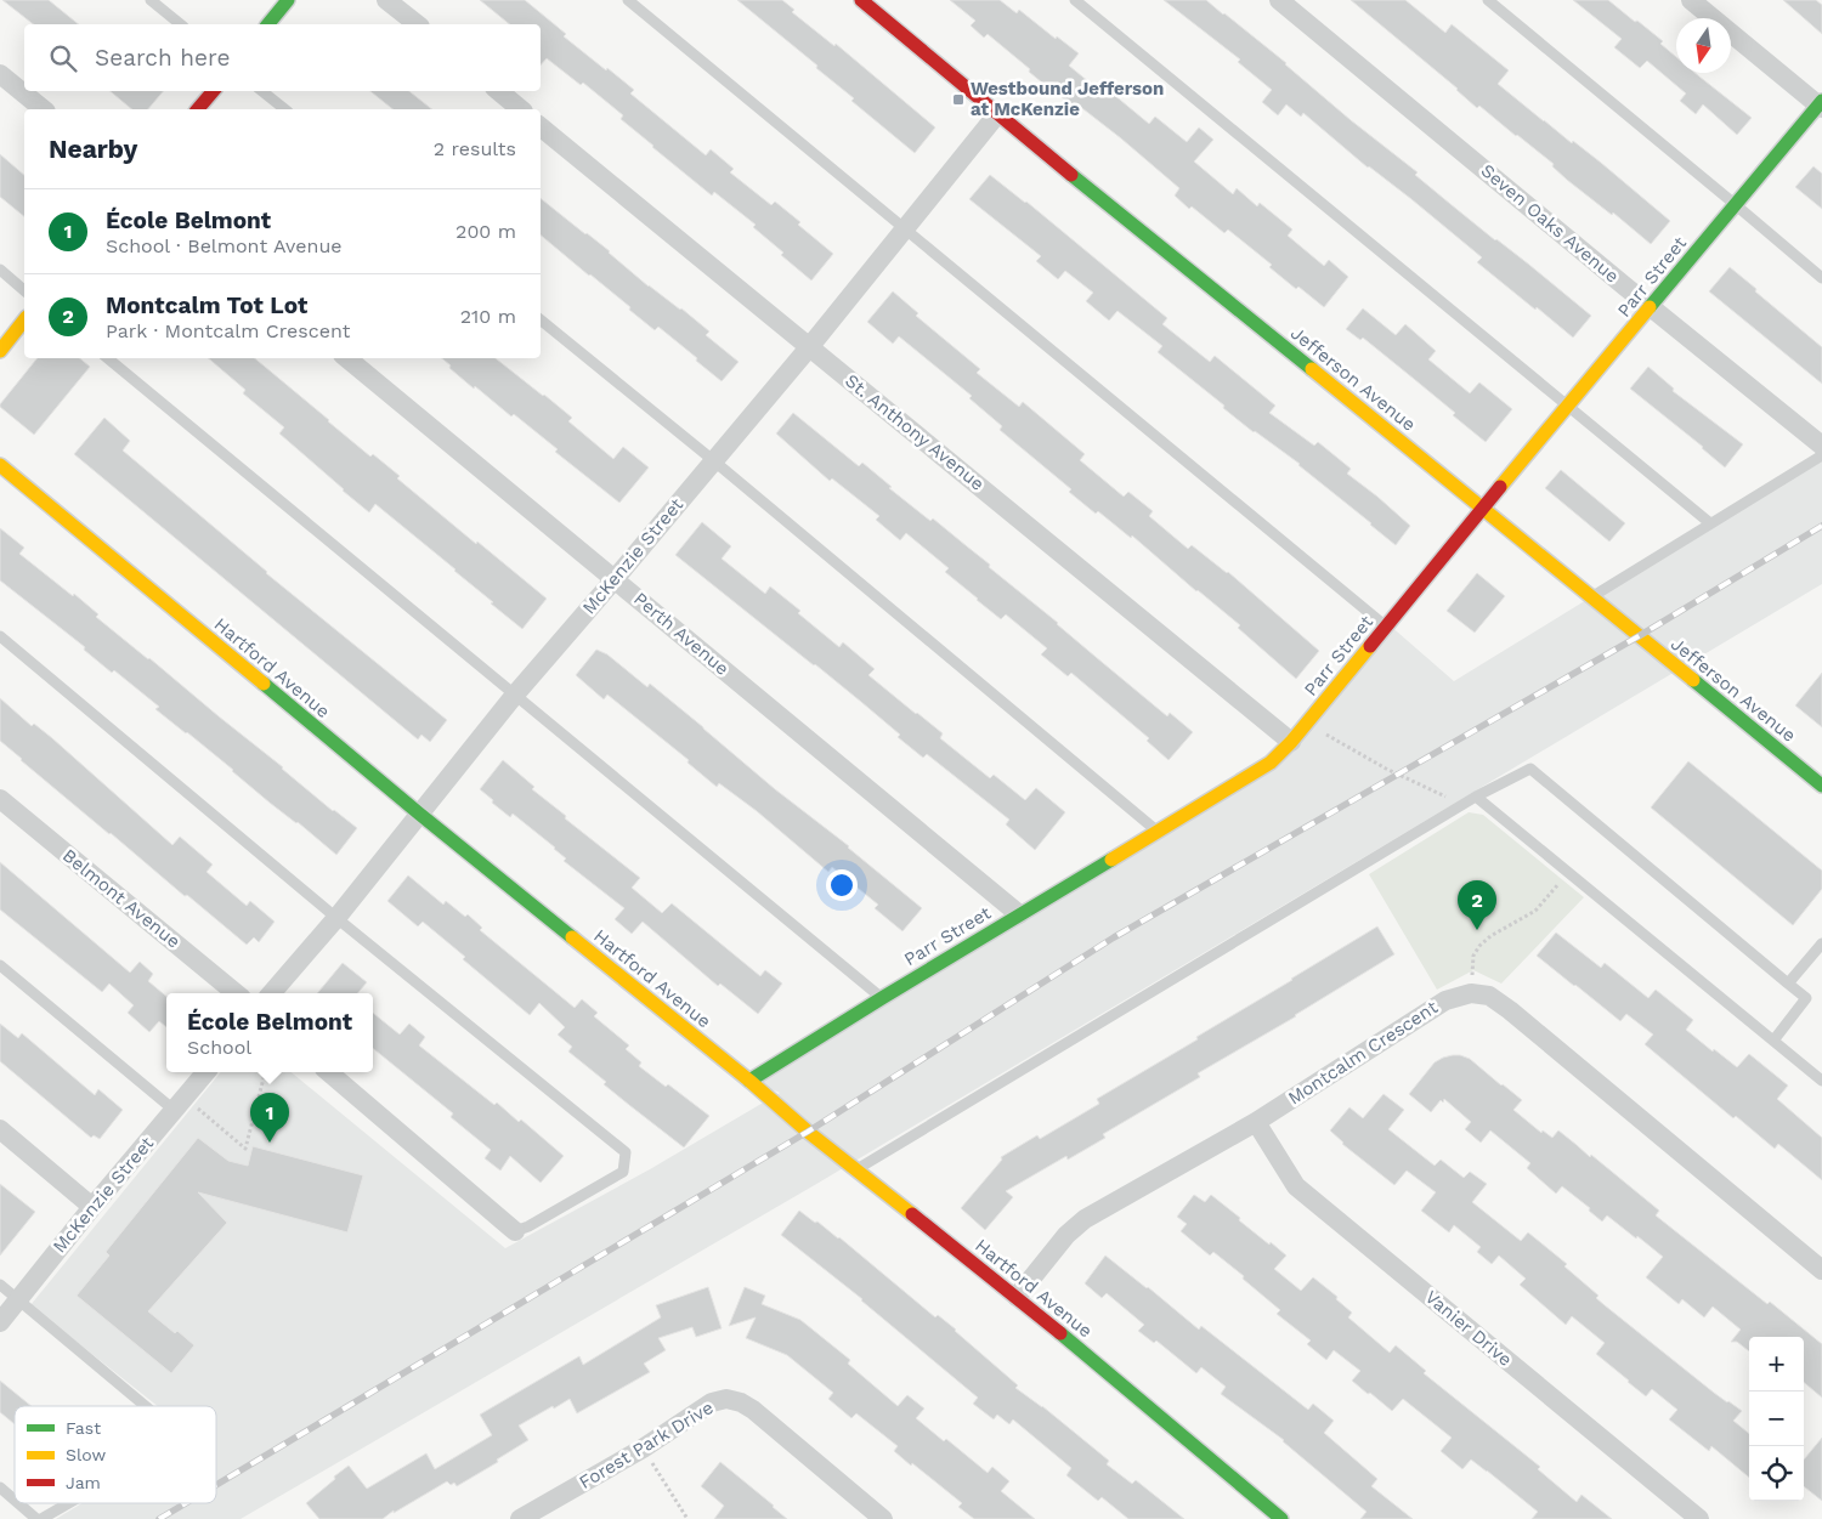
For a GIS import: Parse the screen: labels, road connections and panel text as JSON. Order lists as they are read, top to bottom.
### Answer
{
  "streets": {
    "street": [
      "Seven Oaks Avenue",
      "Parr Street",
      "Jefferson Avenue",
      "St. Anthony Avenue",
      "McKenzie Street",
      "Perth Avenue",
      "Hartford Avenue",
      "Belmont Avenue",
      "Montcalm Crescent",
      "Vanier Drive",
      "Forest Park Drive"
    ]
  },
  "crossings": [
    ["Seven Oaks Avenue", "Parr Street"],
    ["Parr Street", "Jefferson Avenue"],
    ["Parr Street", "St. Anthony Avenue"],
    ["Parr Street", "Perth Avenue"],
    ["Parr Street", "Hartford Avenue"],
    ["Jefferson Avenue", "McKenzie Street"],
    ["St. Anthony Avenue", "McKenzie Street"],
    ["McKenzie Street", "Perth Avenue"],
    ["McKenzie Street", "Hartford Avenue"],
    ["Hartford Avenue", "Montcalm Crescent"],
    ["Montcalm Crescent", "Vanier Drive"]
  ],
  "places": {
    "transit": ["Westbound Jefferson at McKenzie"]
  },
  "legend": ["Fast", "Slow", "Jam"],
  "north": "bottom",
  "page": {
    "search": "Search here",
    "heading": ["Nearby", "2 results"],
    "list": [
      {
        "mark": "1",
        "name": "École Belmont",
        "note": "School · Belmont Avenue",
        "value": "200 m"
      },
      {
        "mark": "2",
        "name": "Montcalm Tot Lot",
        "note": "Park · Montcalm Crescent",
        "value": "210 m"
      }
    ],
    "pins": ["2", "1"],
    "popup": ["École Belmont", "School"],
    "map_buttons": ["+", "−"]
  }
}
